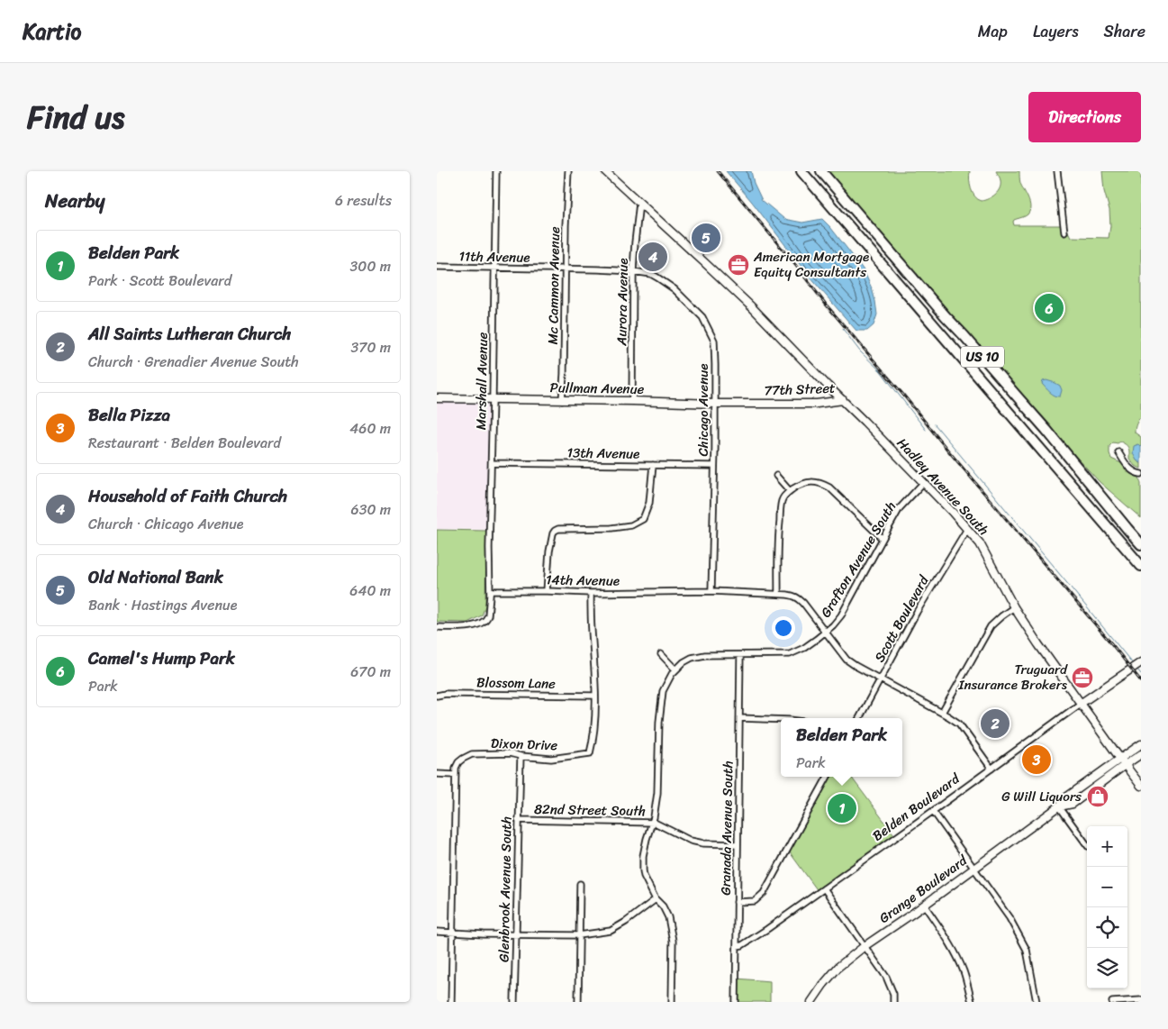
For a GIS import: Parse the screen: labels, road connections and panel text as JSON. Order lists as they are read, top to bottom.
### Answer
{
  "streets": {
    "highway": ["US 10"],
    "street": [
      "11th Avenue",
      "Mc Cammon Avenue",
      "Aurora Avenue",
      "Marshall Avenue",
      "Pullman Avenue",
      "77th Street",
      "Chicago Avenue",
      "13th Avenue",
      "Hadley Avenue South",
      "Grafton Avenue South",
      "14th Avenue",
      "Scott Boulevard",
      "Blossom Lane",
      "Dixon Drive",
      "Belden Boulevard",
      "82nd Street South",
      "Granada Avenue South",
      "Glenbrook Avenue South",
      "Grange Boulevard"
    ]
  },
  "crossings": [
    ["11th Avenue", "Mc Cammon Avenue"],
    ["11th Avenue", "Aurora Avenue"],
    ["11th Avenue", "Marshall Avenue"],
    ["11th Avenue", "Chicago Avenue"],
    ["Mc Cammon Avenue", "Pullman Avenue"],
    ["Aurora Avenue", "Pullman Avenue"],
    ["Aurora Avenue", "Chicago Avenue"],
    ["Aurora Avenue", "Hadley Avenue South"],
    ["Marshall Avenue", "Pullman Avenue"],
    ["Marshall Avenue", "13th Avenue"],
    ["Marshall Avenue", "14th Avenue"],
    ["Pullman Avenue", "77th Street"],
    ["Pullman Avenue", "Chicago Avenue"],
    ["77th Street", "Hadley Avenue South"],
    ["Chicago Avenue", "13th Avenue"],
    ["Chicago Avenue", "14th Avenue"],
    ["Hadley Avenue South", "Grafton Avenue South"],
    ["Hadley Avenue South", "Scott Boulevard"],
    ["Hadley Avenue South", "Belden Boulevard"],
    ["Hadley Avenue South", "Grange Boulevard"],
    ["Grafton Avenue South", "14th Avenue"],
    ["Grafton Avenue South", "82nd Street South"],
    ["Grafton Avenue South", "Granada Avenue South"],
    ["14th Avenue", "Scott Boulevard"],
    ["14th Avenue", "Dixon Drive"],
    ["14th Avenue", "Belden Boulevard"],
    ["Blossom Lane", "Dixon Drive"],
    ["Dixon Drive", "Glenbrook Avenue South"],
    ["Belden Boulevard", "Granada Avenue South"],
    ["82nd Street South", "Granada Avenue South"],
    ["82nd Street South", "Glenbrook Avenue South"]
  ],
  "places": {
    "office": ["American Mortgage Equity Consultants", "Truguard Insurance Brokers"],
    "shop": ["G Will Liquors"]
  },
  "page": {
    "header": "Kartio",
    "nav": ["Map", "Layers", "Share"],
    "title": "Find us",
    "buttons": "Directions",
    "heading": ["Nearby", "6 results"],
    "pins": [
      "5",
      "4",
      "6",
      "2",
      "3",
      "1"
    ],
    "list": [
      {
        "mark": "1",
        "name": "Belden Park",
        "note": "Park · Scott Boulevard",
        "value": "300 m"
      },
      {
        "mark": "2",
        "name": "All Saints Lutheran Church",
        "note": "Church · Grenadier Avenue South",
        "value": "370 m"
      },
      {
        "mark": "3",
        "name": "Bella Pizza",
        "note": "Restaurant · Belden Boulevard",
        "value": "460 m"
      },
      {
        "mark": "4",
        "name": "Household of Faith Church",
        "note": "Church · Chicago Avenue",
        "value": "630 m"
      },
      {
        "mark": "5",
        "name": "Old National Bank",
        "note": "Bank · Hastings Avenue",
        "value": "640 m"
      },
      {
        "mark": "6",
        "name": "Camel's Hump Park",
        "note": "Park",
        "value": "670 m"
      }
    ],
    "popup": ["Belden Park", "Park"],
    "map_buttons": ["+", "−"]
  }
}
